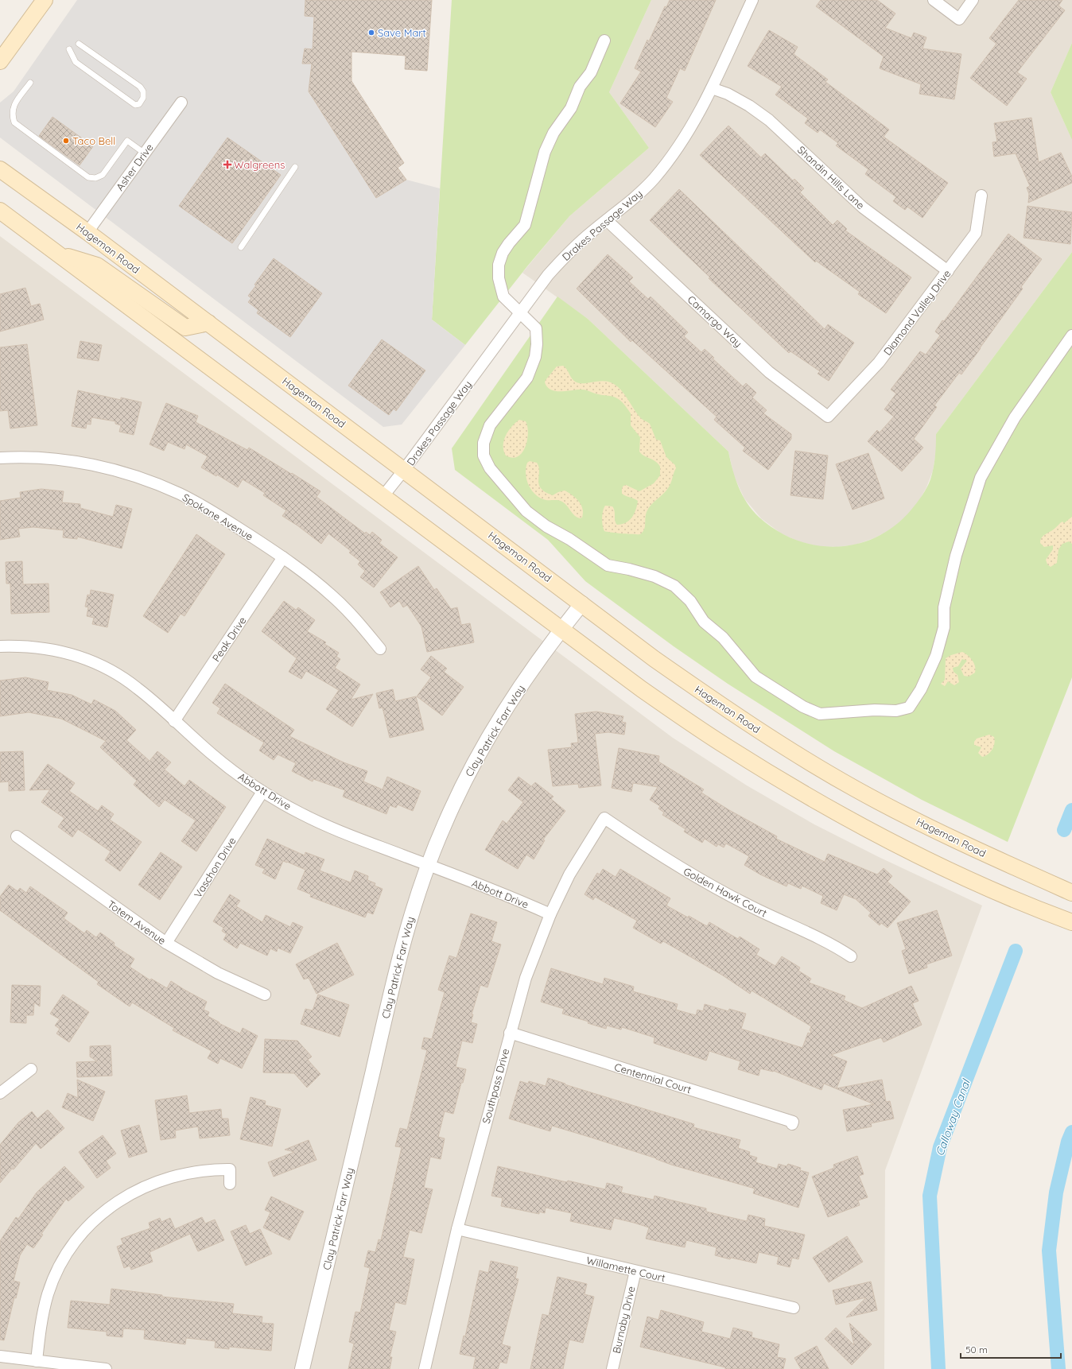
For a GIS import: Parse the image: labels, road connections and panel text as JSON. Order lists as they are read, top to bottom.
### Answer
{
  "streets": {
    "main road": ["Hageman Road"],
    "street": [
      "Asher Drive",
      "Shandin Hills Lane",
      "Drakes Passage Way",
      "Diamond Valley Drive",
      "Camargo Way",
      "Spokane Avenue",
      "Peak Drive",
      "Clay Patrick Farr Way",
      "Abbott Drive",
      "Vaschon Drive",
      "Golden Hawk Court",
      "Totem Avenue",
      "Centennial Court",
      "Southpass Drive",
      "Willamette Court",
      "Burnaby Drive"
    ]
  },
  "crossings": [
    ["Asher Drive", "Hageman Road"],
    ["Shandin Hills Lane", "Drakes Passage Way"],
    ["Shandin Hills Lane", "Diamond Valley Drive"],
    ["Drakes Passage Way", "Hageman Road"],
    ["Drakes Passage Way", "Camargo Way"],
    ["Hageman Road", "Clay Patrick Farr Way"],
    ["Diamond Valley Drive", "Camargo Way"],
    ["Spokane Avenue", "Peak Drive"],
    ["Peak Drive", "Abbott Drive"],
    ["Clay Patrick Farr Way", "Abbott Drive"],
    ["Abbott Drive", "Vaschon Drive"],
    ["Abbott Drive", "Southpass Drive"],
    ["Vaschon Drive", "Totem Avenue"],
    ["Golden Hawk Court", "Southpass Drive"],
    ["Centennial Court", "Southpass Drive"],
    ["Southpass Drive", "Willamette Court"],
    ["Willamette Court", "Burnaby Drive"]
  ],
  "water": ["Calloway Canal"],
  "places": {
    "other": ["Save Mart", "Taco Bell"],
    "health": ["Walgreens"]
  },
  "scale_bar": "50 m"
}
